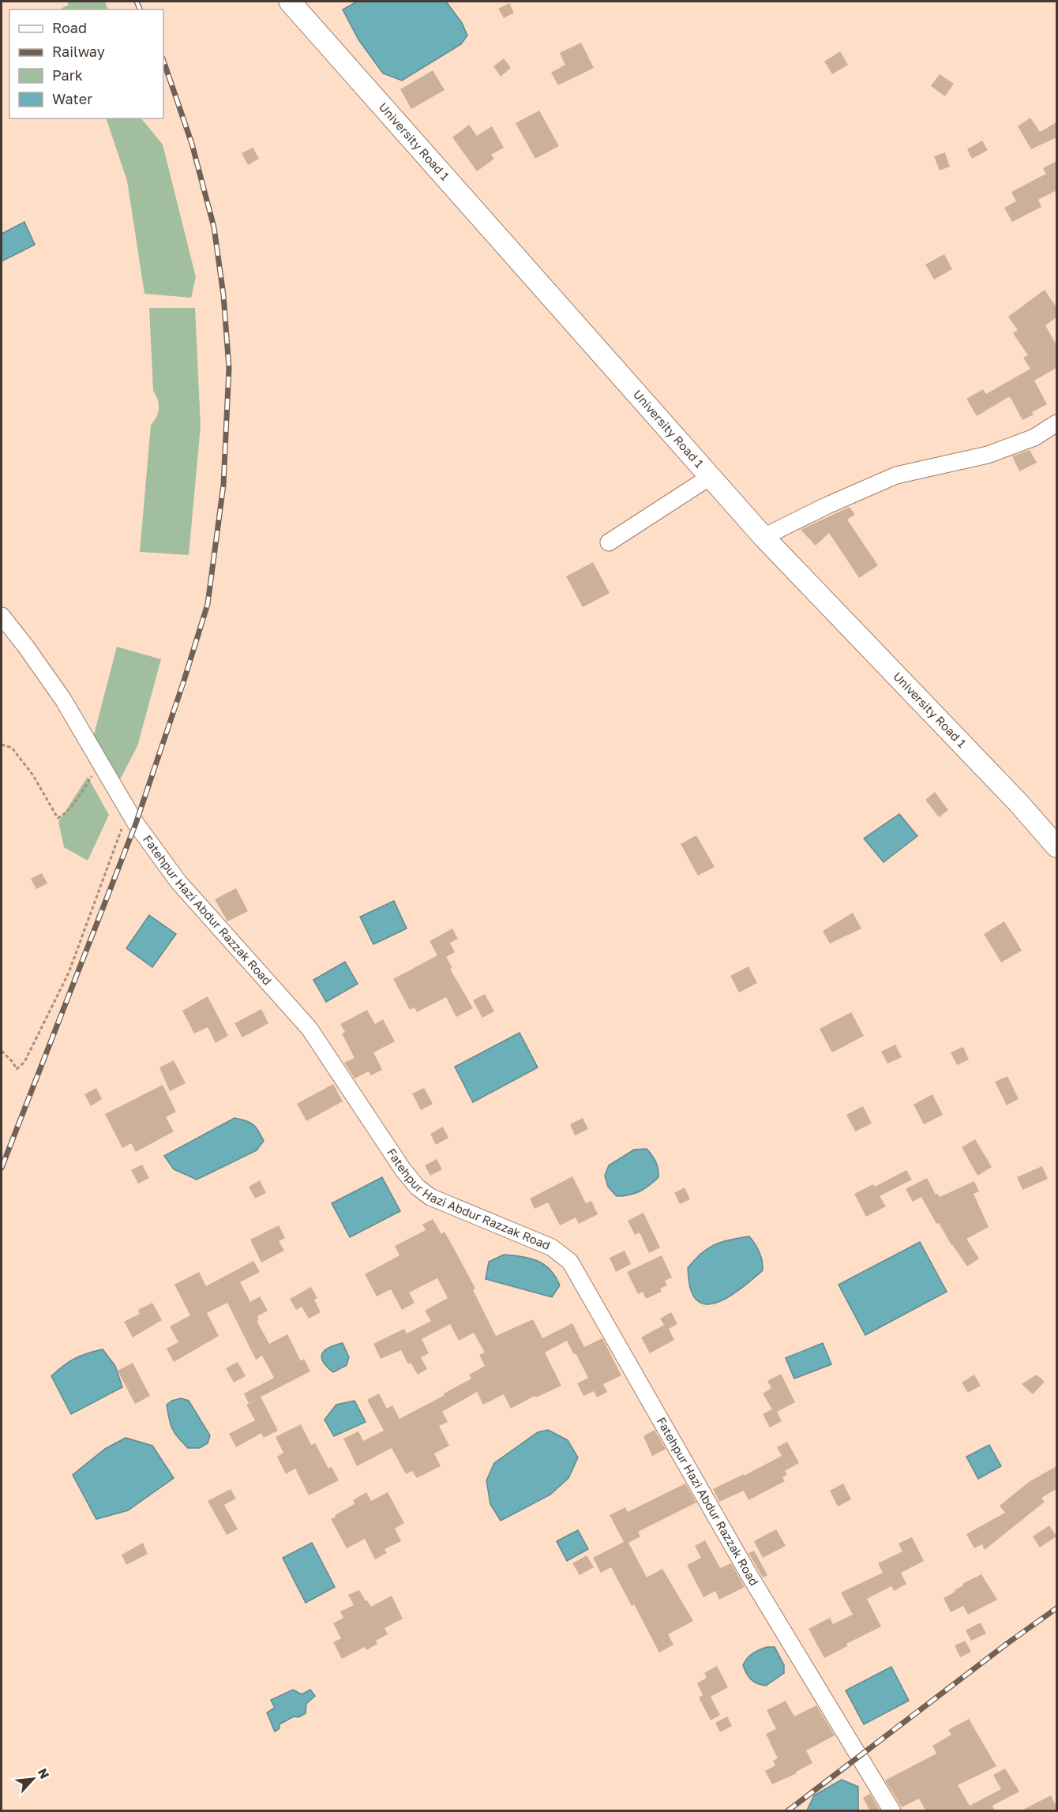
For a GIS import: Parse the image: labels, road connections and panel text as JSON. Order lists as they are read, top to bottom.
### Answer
{
  "streets": {
    "main road": ["University Road 1"],
    "street": ["Fatehpur Hazi Abdur Razzak Road"]
  },
  "legend": [
    "Road",
    "Railway",
    "Park",
    "Water"
  ],
  "north": "top right"
}
